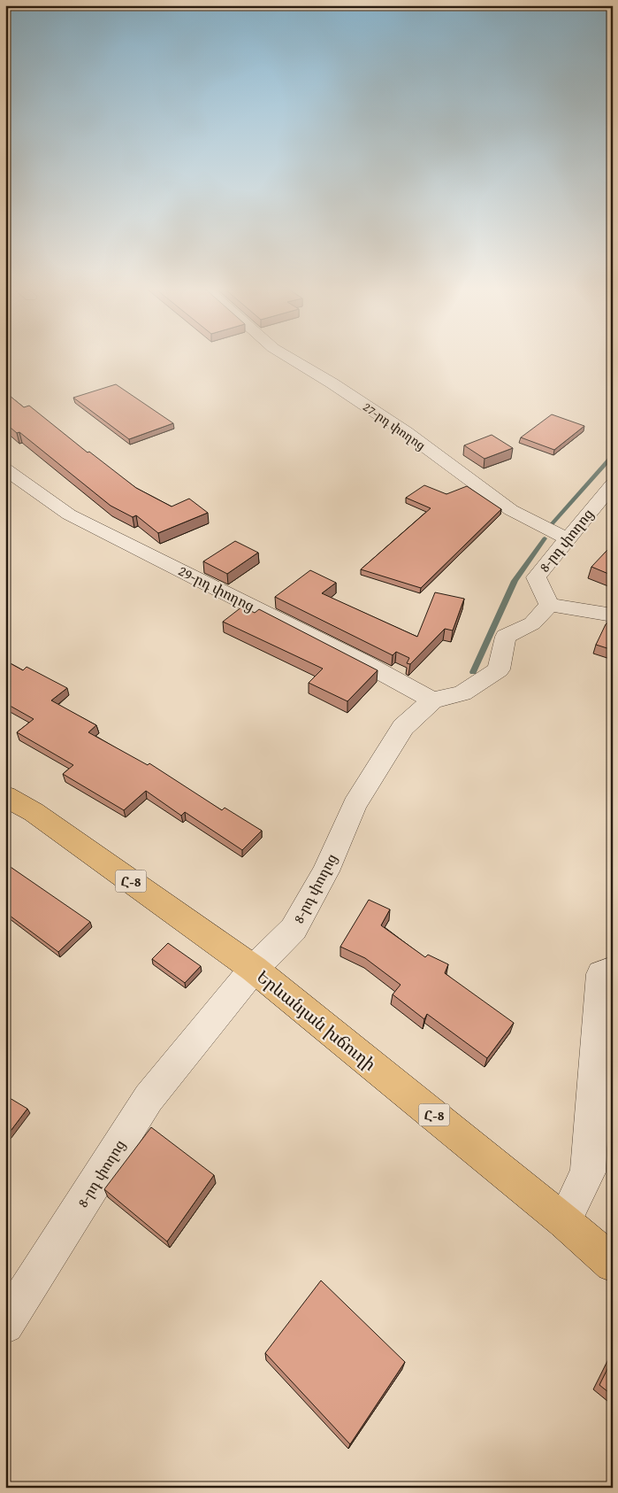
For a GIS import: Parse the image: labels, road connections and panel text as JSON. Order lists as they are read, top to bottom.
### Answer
{
  "streets": {
    "main road": ["Հ-8", "Երևանյան խճուղի"],
    "street": ["27-րդ փողոց", "8-րդ փողոց", "29-րդ փողոց"]
  },
  "crossings": [
    ["27-րդ փողոց", "8-րդ փողոց"],
    ["8-րդ փողոց", "29-րդ փողոց"],
    ["8-րդ փողոց", "Երևանյան խճուղի"]
  ]
}
